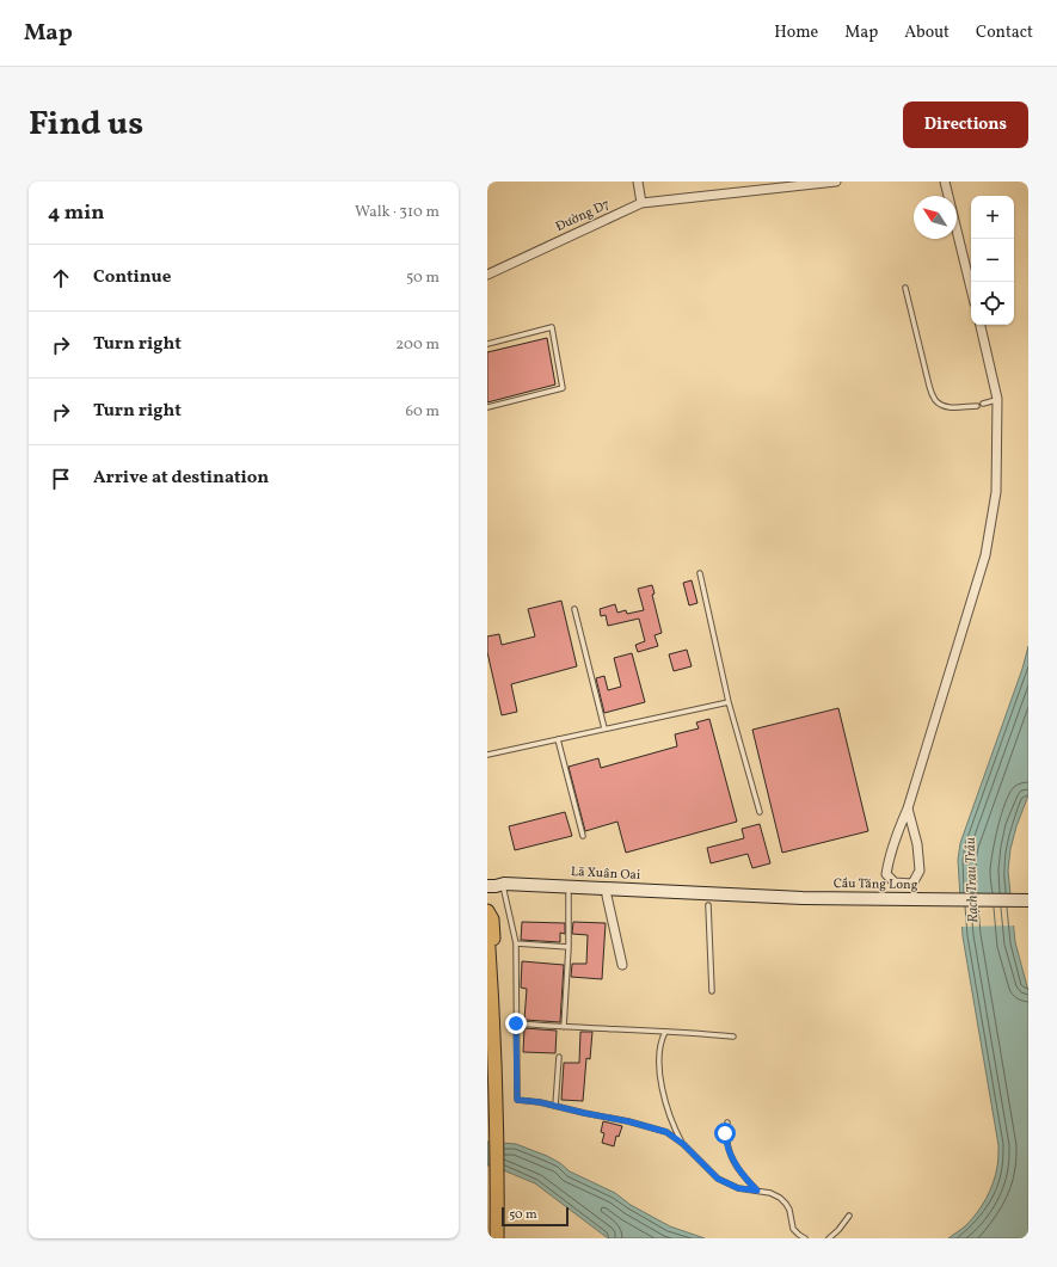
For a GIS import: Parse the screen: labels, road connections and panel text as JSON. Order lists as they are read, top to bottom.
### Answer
{
  "streets": {
    "main road": ["Lã Xuân Oai", "Cầu Tăng Long"],
    "street": ["Đường D7"]
  },
  "crossings": [
    ["Lã Xuân Oai", "Cầu Tăng Long"]
  ],
  "water": ["Rạch Trau Trảu"],
  "scale_bar": "50 m",
  "north": "top left",
  "page": {
    "header": "Map",
    "nav": [
      "Home",
      "Map",
      "About",
      "Contact"
    ],
    "title": "Find us",
    "buttons": "Directions",
    "heading": ["4 min", "Walk · 310 m"],
    "map_buttons": ["+", "−"],
    "list": [
      ["Continue", "50 m"],
      ["Turn right", "200 m"],
      ["Turn right", "60 m"],
      "Arrive at destination"
    ],
    "scale": "50 m"
  }
}
